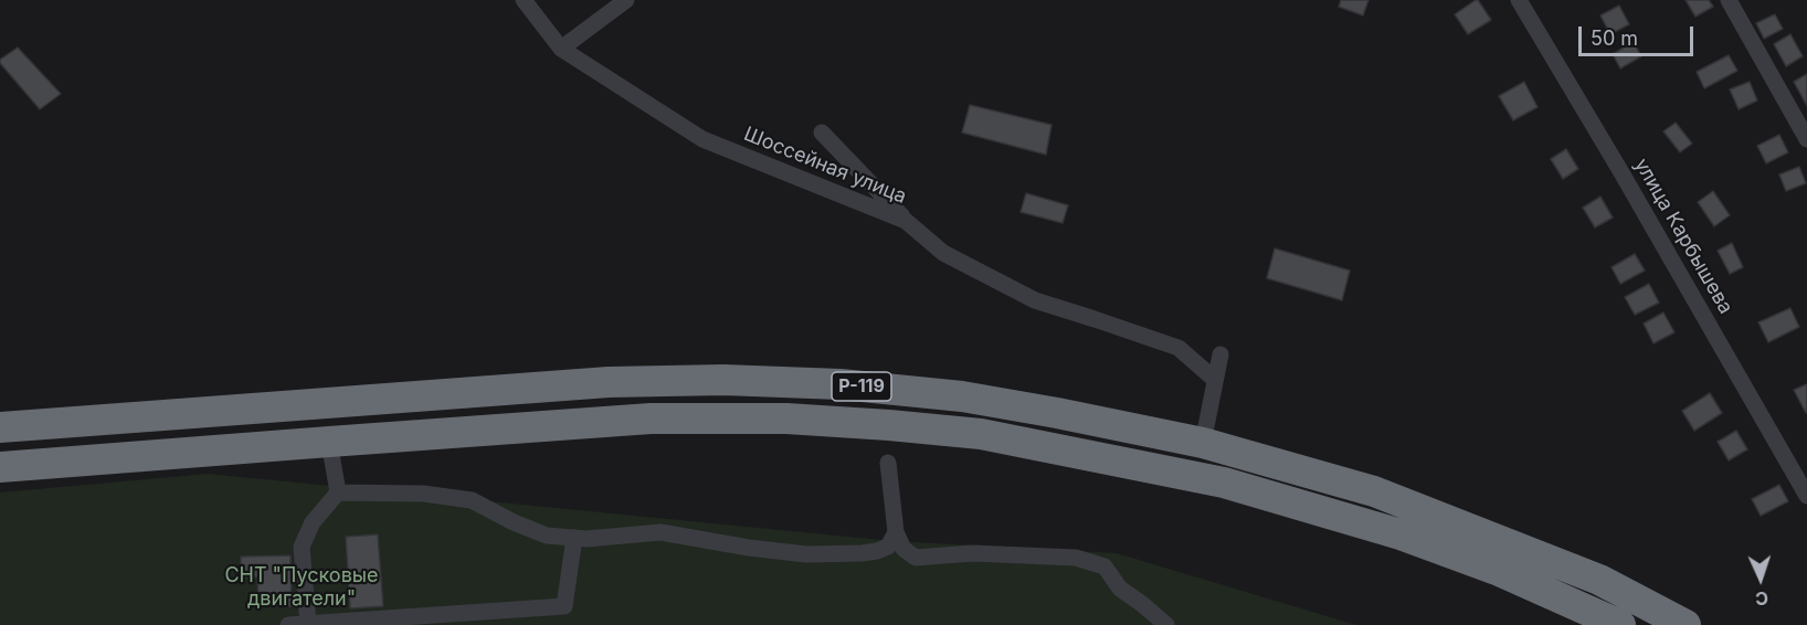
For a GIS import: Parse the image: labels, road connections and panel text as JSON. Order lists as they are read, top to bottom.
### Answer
{
  "streets": {
    "highway": ["Р-119"],
    "street": ["Шоссейная улица", "улица Карбышева"]
  },
  "parks": ["СНТ \"Пусковые двигатели\""],
  "scale_bar": "50 m",
  "north": "bottom"
}
